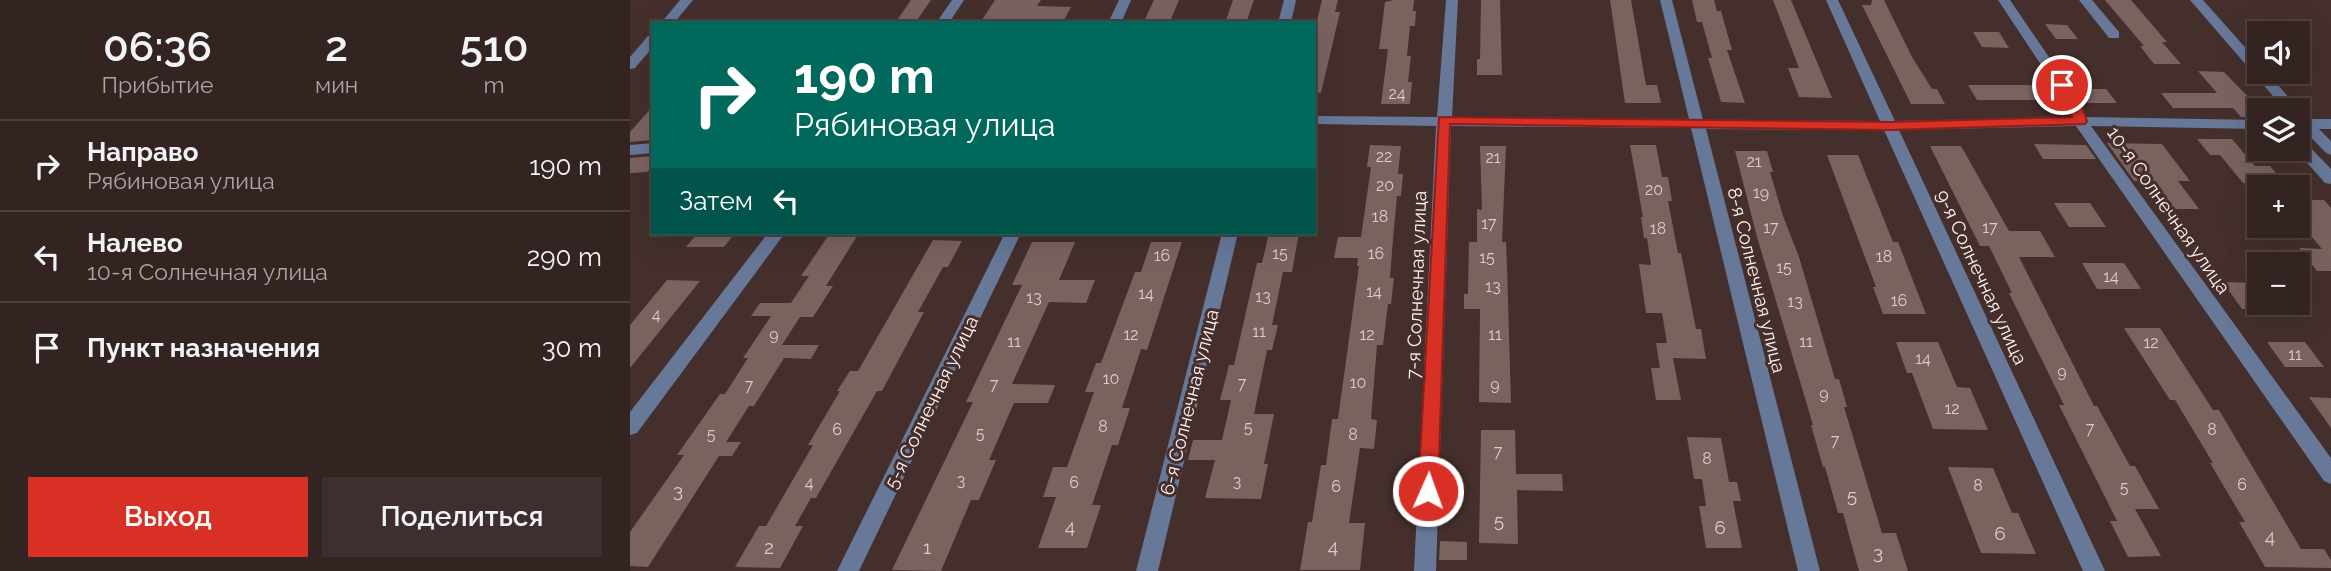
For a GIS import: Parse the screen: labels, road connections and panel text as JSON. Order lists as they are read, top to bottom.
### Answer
{
  "streets": {
    "street": [
      "10-я Солнечная улица",
      "9-я Солнечная улица",
      "8-я Солнечная улица",
      "7-я Солнечная улица",
      "5-я Солнечная улица",
      "6-я Солнечная улица"
    ]
  },
  "house_numbers": [
    "24",
    "22",
    "21",
    "21",
    "20",
    "20",
    "19",
    "18",
    "17",
    "17",
    "17",
    "18",
    "15",
    "16",
    "16",
    "18",
    "15",
    "15",
    "14",
    "13",
    "14",
    "14",
    "13",
    "13",
    "16",
    "13",
    "4",
    "11",
    "9",
    "12",
    "12",
    "11",
    "11",
    "11",
    "12",
    "11",
    "14",
    "9",
    "10",
    "10",
    "7",
    "7",
    "9",
    "7",
    "9",
    "12",
    "8",
    "5",
    "7",
    "6",
    "8",
    "5",
    "5",
    "8",
    "7",
    "7",
    "8",
    "3",
    "3",
    "4",
    "6",
    "6",
    "8",
    "6",
    "5",
    "3",
    "5",
    "5",
    "4",
    "6",
    "6",
    "4",
    "4",
    "2",
    "1",
    "3"
  ],
  "page": {
    "eta": [
      "06:36",
      "Прибытие",
      "2",
      "мин",
      "510",
      "m"
    ],
    "map_buttons": ["+", "−"],
    "turn": ["190 m", "Рябиновая улица"],
    "list": [
      {
        "name": "Направо",
        "note": "Рябиновая улица",
        "value": "190 m"
      },
      {
        "name": "Налево",
        "note": "10-я Солнечная улица",
        "value": "290 m"
      },
      {
        "name": "Пункт назначения",
        "value": "30 m"
      }
    ],
    "then": "Затем",
    "buttons": ["Выход", "Поделиться"]
  }
}
